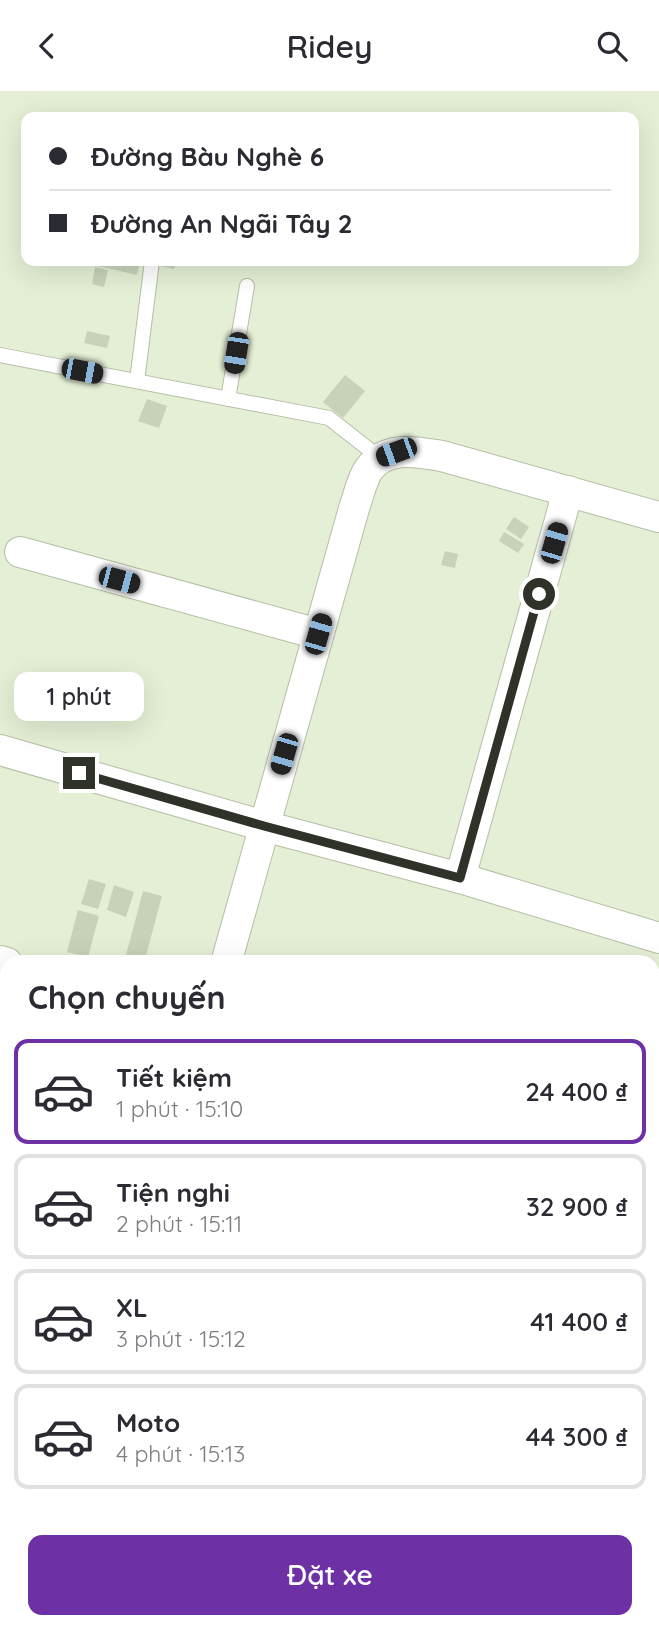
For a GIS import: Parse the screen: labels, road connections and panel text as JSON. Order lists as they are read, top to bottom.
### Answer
{
  "page": {
    "header": "Ridey",
    "banner": ["Đường Bàu Nghè 6", "Đường An Ngãi Tây 2"],
    "bubble": "1 phút",
    "heading": "Chọn chuyến",
    "list": [
      {
        "name": "Tiết kiệm",
        "note": "1 phút · 15:10",
        "value": "24 400 ₫"
      },
      {
        "name": "Tiện nghi",
        "note": "2 phút · 15:11",
        "value": "32 900 ₫"
      },
      {
        "name": "XL",
        "note": "3 phút · 15:12",
        "value": "41 400 ₫"
      },
      {
        "name": "Moto",
        "note": "4 phút · 15:13",
        "value": "44 300 ₫"
      }
    ],
    "buttons": "Đặt xe"
  }
}
